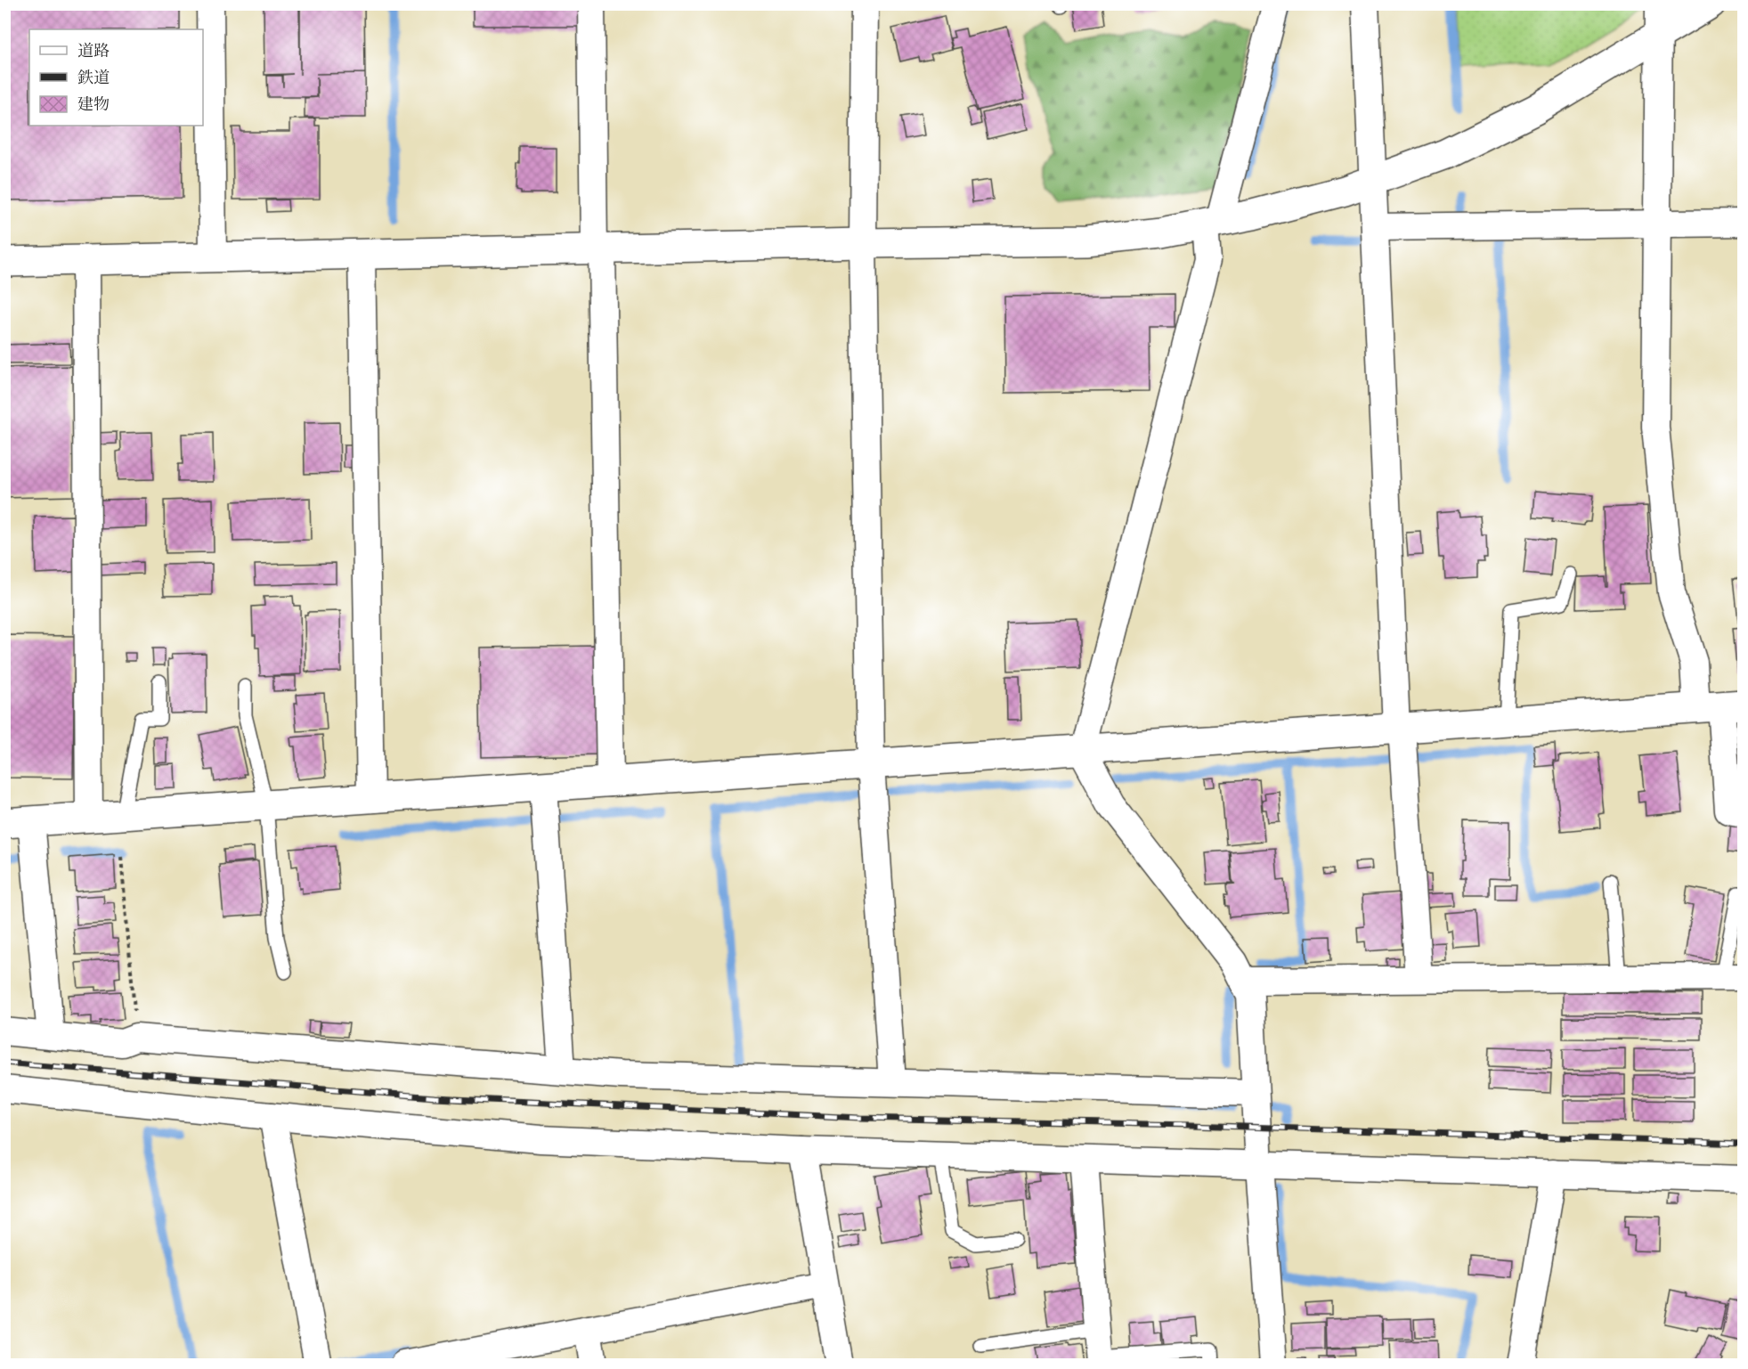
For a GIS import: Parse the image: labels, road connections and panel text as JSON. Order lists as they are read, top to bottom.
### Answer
{
  "legend": ["道路", "鉄道", "建物"]
}
